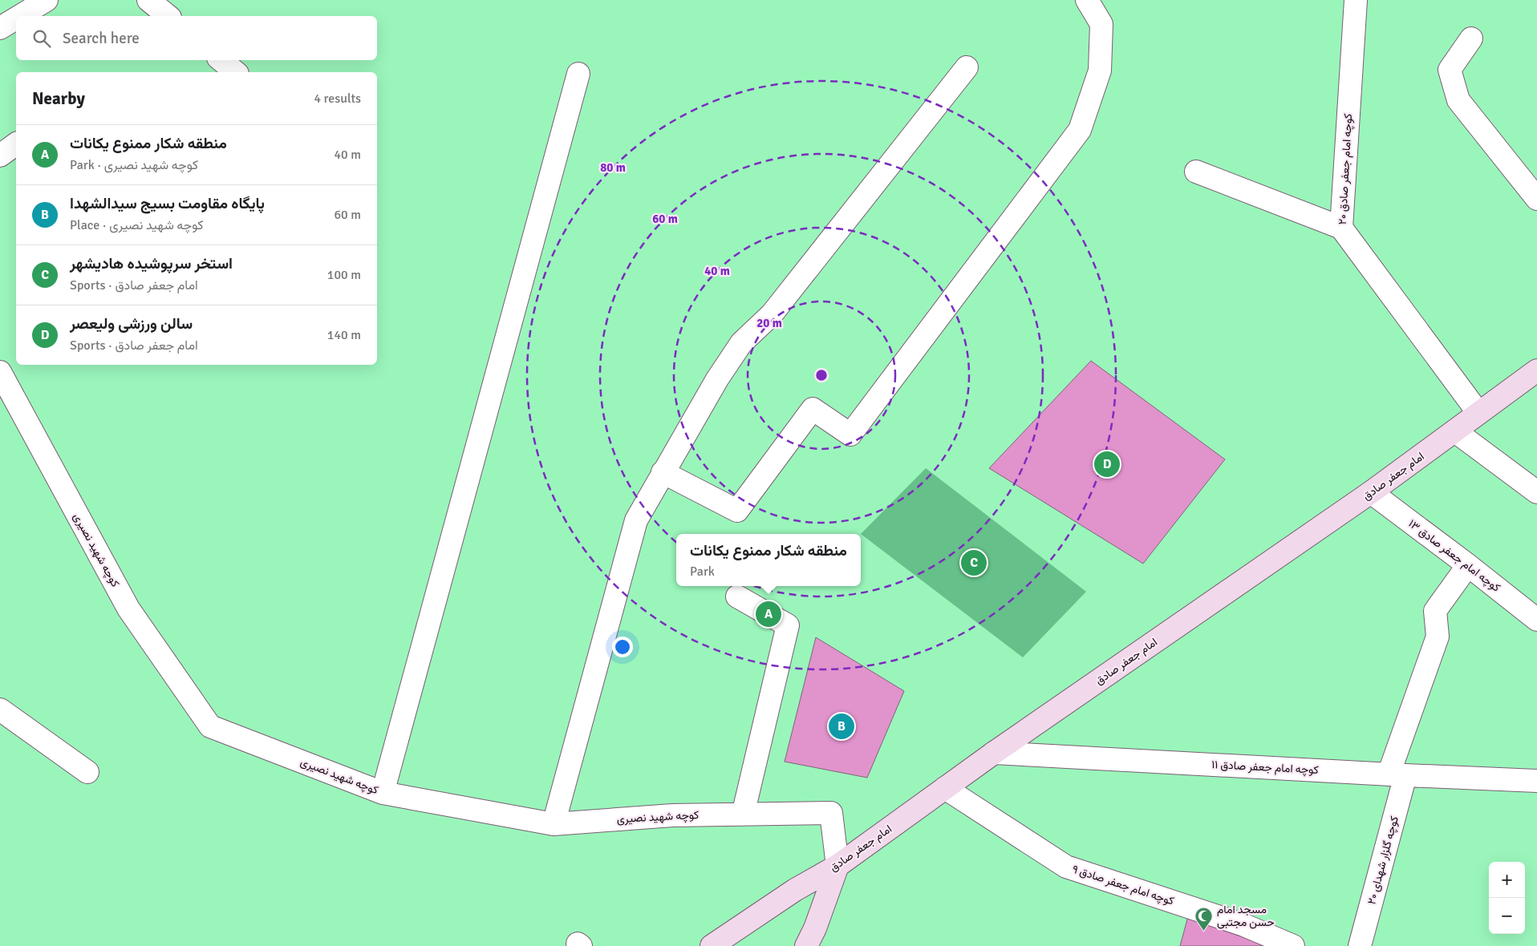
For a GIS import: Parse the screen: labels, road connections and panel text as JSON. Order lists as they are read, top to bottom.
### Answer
{
  "streets": {
    "main road": ["امام جعفر صادق"],
    "street": [
      "کوچه امام جعفر صادق ۲۰",
      "کوچه شهید نصیری",
      "کوچه امام جعفر صادق ۱۳",
      "کوچه امام جعفر صادق ۱۱",
      "کوچه گلزار شهدای ۲۰",
      "کوچه امام جعفر صادق ۹"
    ]
  },
  "crossings": [
    ["کوچه امام جعفر صادق ۲۰", "امام جعفر صادق"],
    ["امام جعفر صادق", "کوچه شهید نصیری"],
    ["امام جعفر صادق", "کوچه امام جعفر صادق ۱۳"],
    ["امام جعفر صادق", "کوچه امام جعفر صادق ۱۱"],
    ["امام جعفر صادق", "کوچه امام جعفر صادق ۹"],
    ["کوچه امام جعفر صادق ۱۳", "کوچه گلزار شهدای ۲۰"],
    ["کوچه امام جعفر صادق ۱۱", "کوچه گلزار شهدای ۲۰"]
  ],
  "places": {
    "mosque": ["مسجد امام حسن مجتبی"]
  },
  "page": {
    "search": "Search here",
    "heading": ["Nearby", "4 results"],
    "list": [
      {
        "mark": "A",
        "name": "منطقه شکار ممنوع یکانات",
        "note": "Park · کوچه شهید نصیری",
        "value": "40 m"
      },
      {
        "mark": "B",
        "name": "پایگاه مقاومت بسیج سیدالشهدا",
        "note": "Place · کوچه شهید نصیری",
        "value": "60 m"
      },
      {
        "mark": "C",
        "name": "استخر سرپوشیده هادیشهر",
        "note": "Sports · امام جعفر صادق",
        "value": "100 m"
      },
      {
        "mark": "D",
        "name": "سالن ورزشی ولیعصر",
        "note": "Sports · امام جعفر صادق",
        "value": "140 m"
      }
    ],
    "pins": [
      "D",
      "C",
      "A",
      "B"
    ],
    "popup": ["منطقه شکار ممنوع یکانات", "Park"],
    "map_buttons": ["+", "−"]
  },
  "rings": [
    "80 m",
    "60 m",
    "40 m",
    "20 m"
  ]
}
